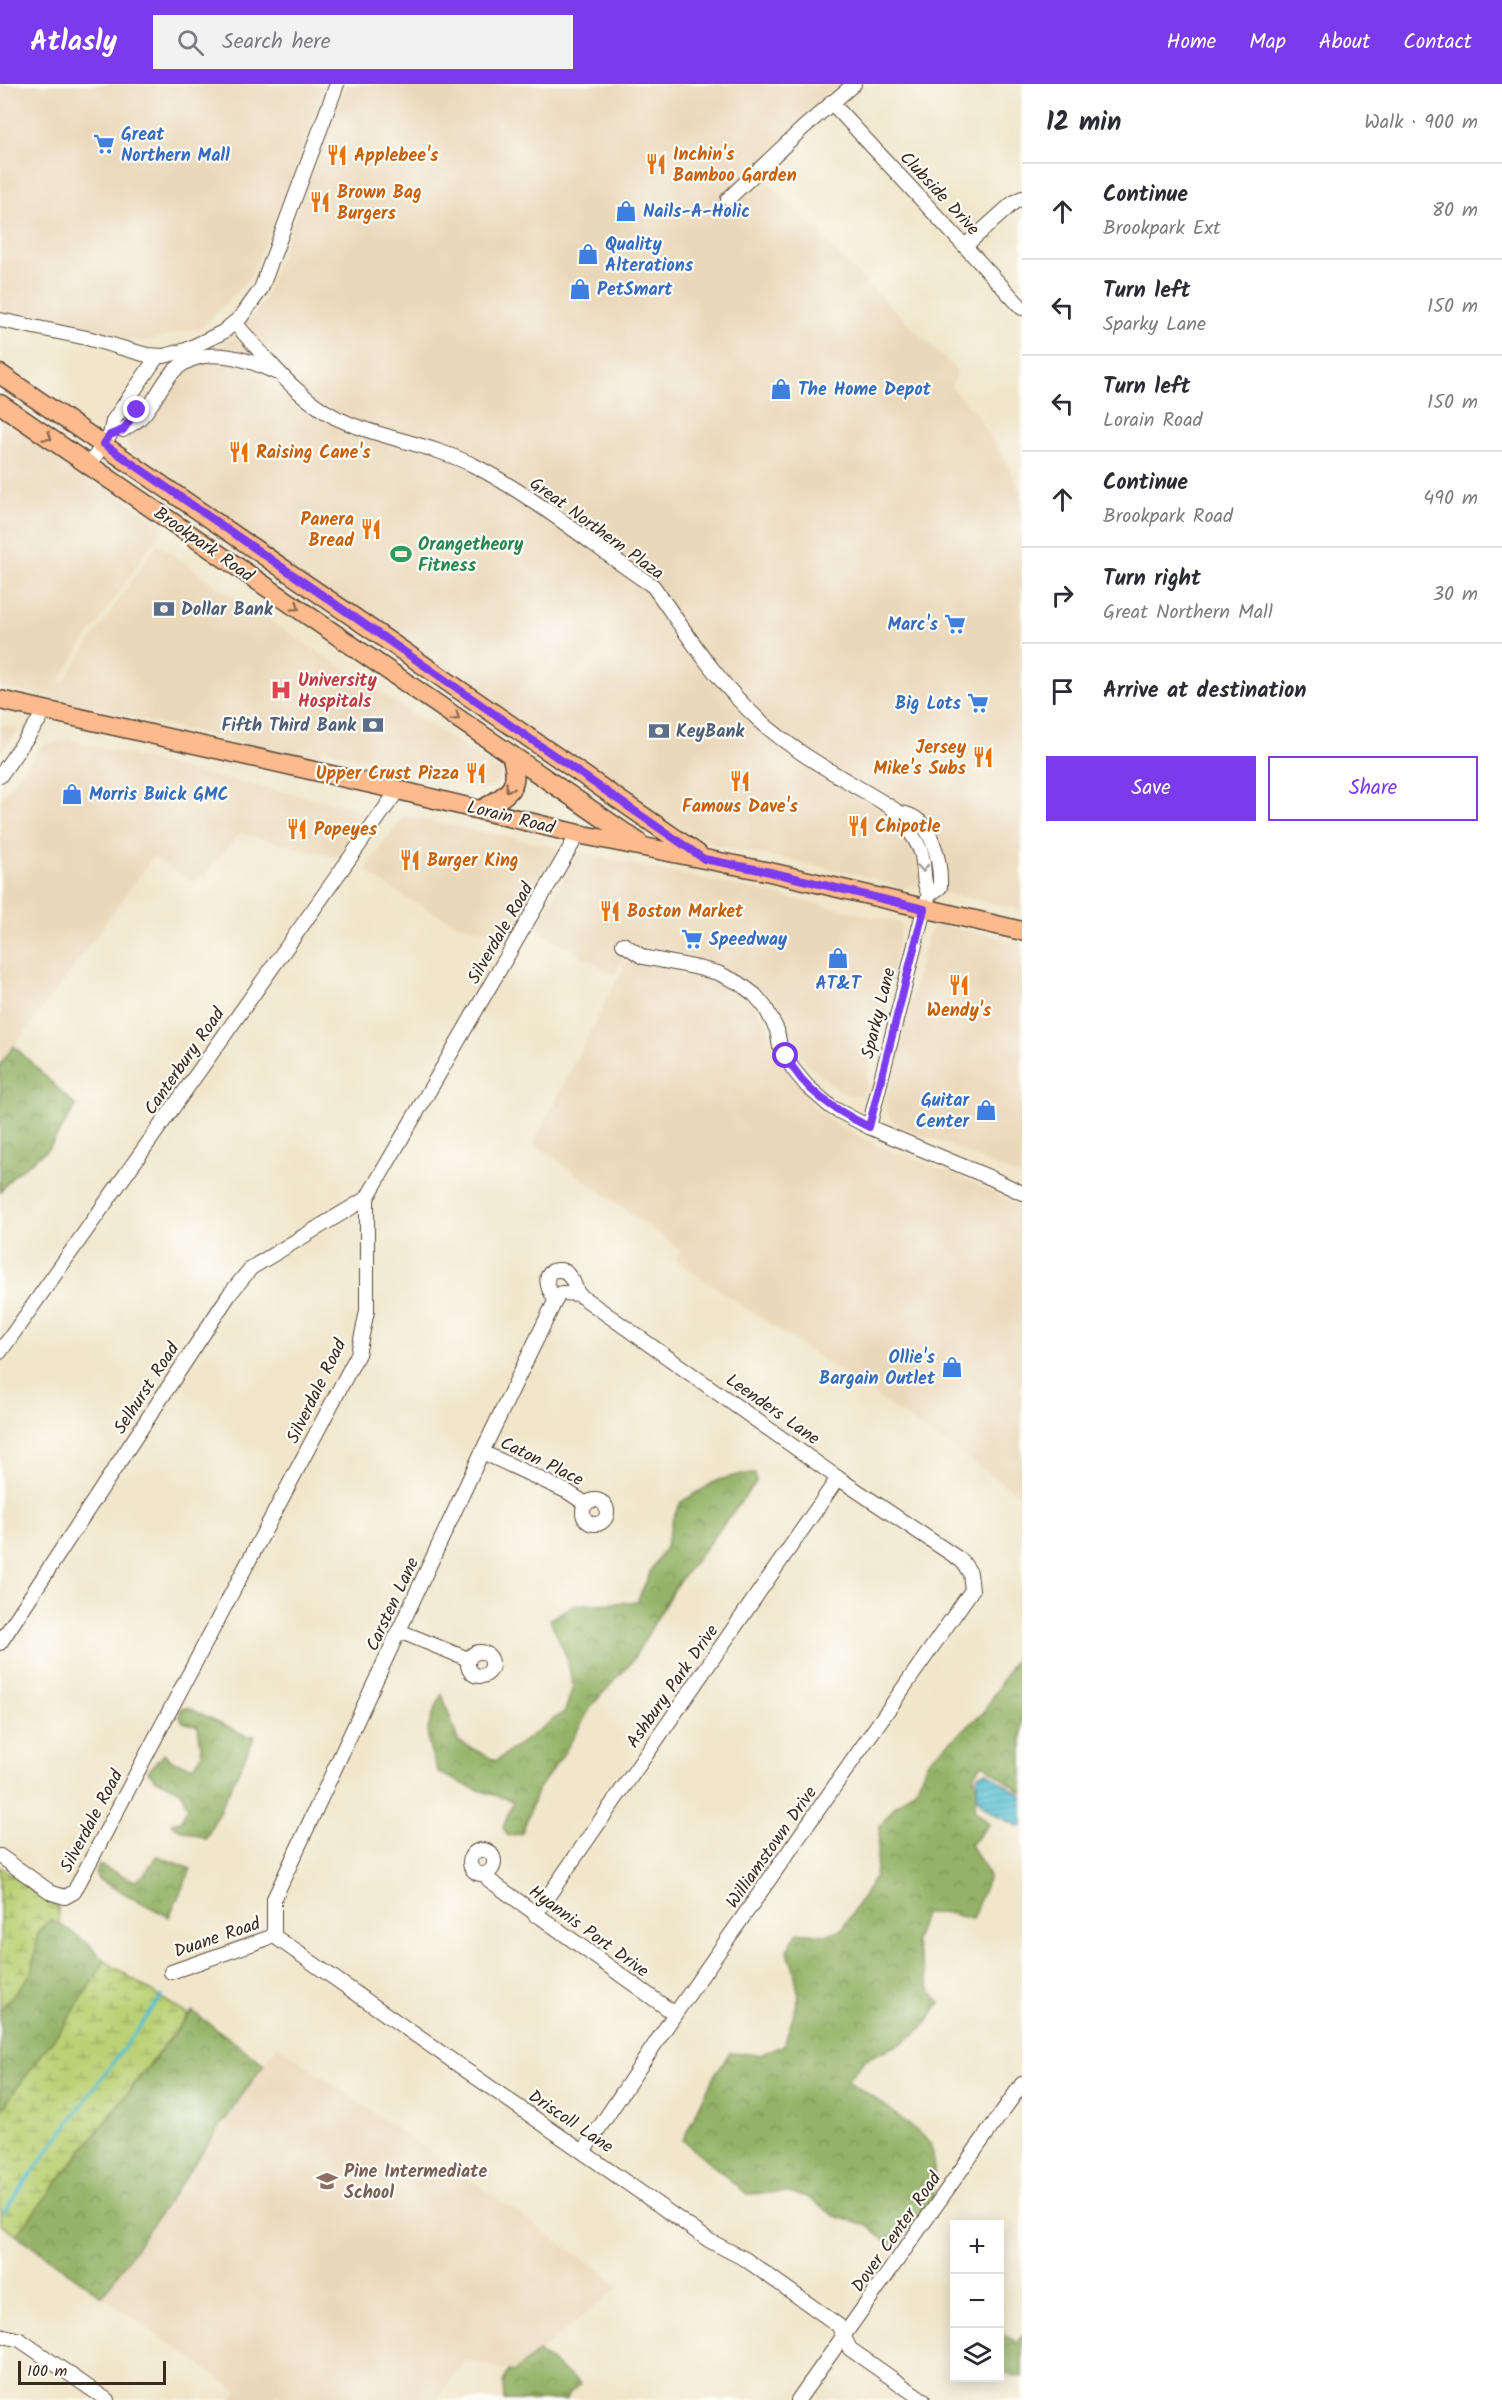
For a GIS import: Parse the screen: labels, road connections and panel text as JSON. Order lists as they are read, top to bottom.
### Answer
{
  "streets": {
    "main road": ["Brookpark Road", "Lorain Road"],
    "street": [
      "Clubside Drive",
      "Great Northern Plaza",
      "Silverdale Road",
      "Sparky Lane",
      "Canterbury Road",
      "Selhurst Road",
      "Leenders Lane",
      "Caton Place",
      "Carsten Lane",
      "Ashbury Park Drive",
      "Williamstown Drive",
      "Hyannis Port Drive",
      "Duane Road",
      "Driscoll Lane",
      "Dover Center Road"
    ]
  },
  "crossings": [
    ["Great Northern Plaza", "Brookpark Road"],
    ["Great Northern Plaza", "Lorain Road"],
    ["Great Northern Plaza", "Sparky Lane"],
    ["Brookpark Road", "Lorain Road"],
    ["Lorain Road", "Silverdale Road"],
    ["Lorain Road", "Sparky Lane"],
    ["Lorain Road", "Canterbury Road"],
    ["Silverdale Road", "Selhurst Road"],
    ["Leenders Lane", "Ashbury Park Drive"],
    ["Leenders Lane", "Williamstown Drive"],
    ["Caton Place", "Carsten Lane"],
    ["Carsten Lane", "Duane Road"],
    ["Carsten Lane", "Driscoll Lane"],
    ["Ashbury Park Drive", "Hyannis Port Drive"],
    ["Williamstown Drive", "Hyannis Port Drive"],
    ["Williamstown Drive", "Driscoll Lane"],
    ["Duane Road", "Driscoll Lane"],
    ["Driscoll Lane", "Dover Center Road"]
  ],
  "places": {
    "supermarket": [
      "Great Northern Mall",
      "Marc's",
      "Big Lots",
      "Speedway"
    ],
    "restaurant": [
      "Applebee's",
      "Inchin's Bamboo Garden",
      "Brown Bag Burgers",
      "Raising Cane's",
      "Panera Bread",
      "Jersey Mike's Subs",
      "Upper Crust Pizza",
      "Famous Dave's",
      "Chipotle",
      "Popeyes",
      "Burger King",
      "Boston Market",
      "Wendy's"
    ],
    "shop": [
      "Nails-A-Holic",
      "Quality Alterations",
      "PetSmart",
      "The Home Depot",
      "Morris Buick GMC",
      "AT&T",
      "Guitar Center",
      "Ollie's Bargain Outlet"
    ],
    "sports": ["Orangetheory Fitness"],
    "bank": ["Dollar Bank", "Fifth Third Bank", "KeyBank"],
    "hospital": ["University Hospitals"],
    "school or university": ["Pine Intermediate School"]
  },
  "scale_bar": "100 m",
  "page": {
    "header": "Atlasly",
    "search": "Search here",
    "nav": [
      "Home",
      "Map",
      "About",
      "Contact"
    ],
    "heading": ["12 min", "Walk · 900 m"],
    "list": [
      ["Continue", "Brookpark Ext", "80 m"],
      ["Turn left", "Sparky Lane", "150 m"],
      ["Turn left", "Lorain Road", "150 m"],
      ["Continue", "Brookpark Road", "490 m"],
      ["Turn right", "Great Northern Mall", "30 m"],
      "Arrive at destination"
    ],
    "buttons": ["Save", "Share"],
    "map_buttons": ["+", "−"],
    "scale": "100 m"
  }
}
